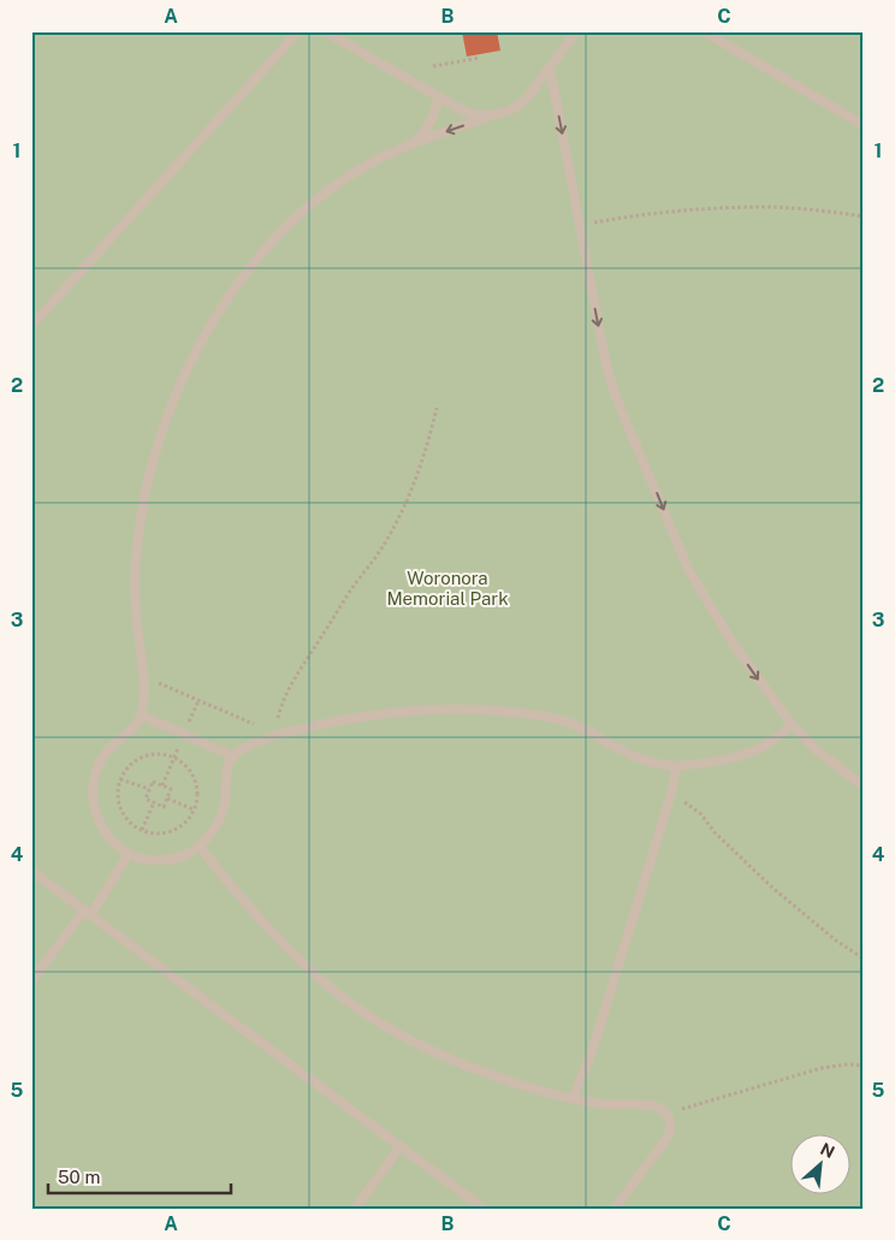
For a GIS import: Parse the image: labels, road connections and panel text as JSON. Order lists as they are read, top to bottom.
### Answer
{
  "parks": ["Woronora Memorial Park"],
  "scale_bar": "50 m",
  "north": "top right",
  "grid": {
    "columns": ["A", "B", "C"],
    "rows": [
      "1",
      "2",
      "3",
      "4",
      "5"
    ]
  }
}
